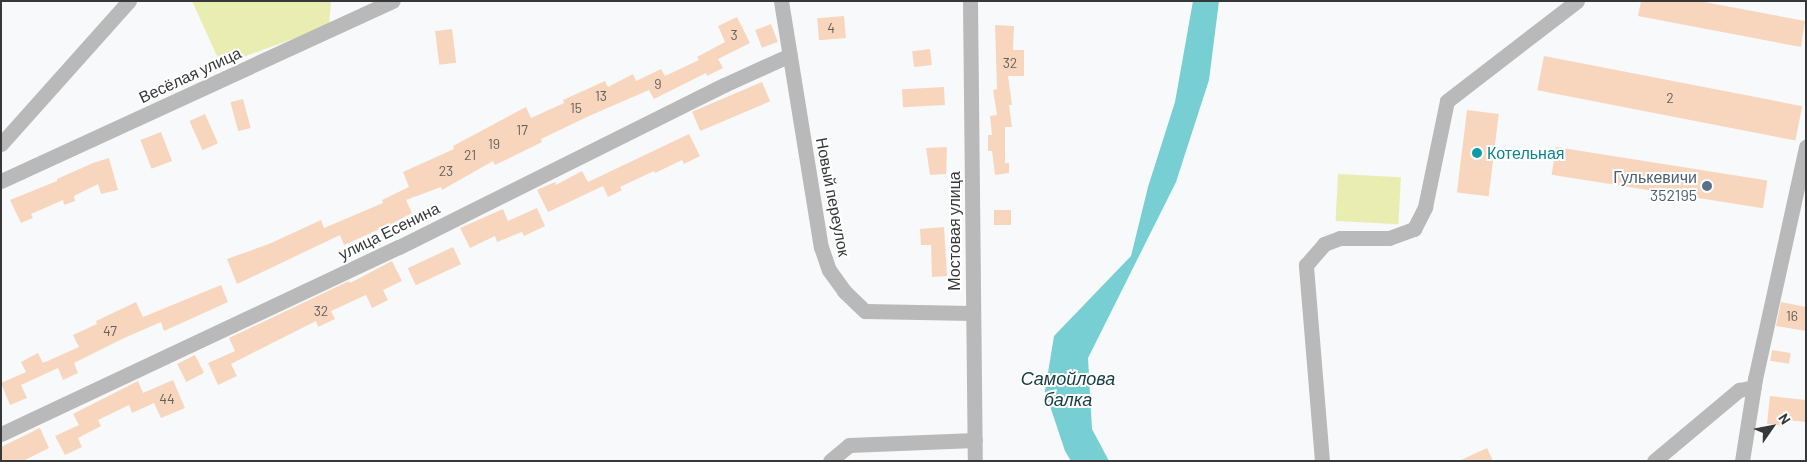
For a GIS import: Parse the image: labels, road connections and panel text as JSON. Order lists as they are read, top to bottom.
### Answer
{
  "streets": {
    "street": [
      "Весёлая улица",
      "Новый переулок",
      "улица Есенина",
      "Мостовая улица"
    ]
  },
  "crossings": [
    ["Новый переулок", "улица Есенина"],
    ["Новый переулок", "Мостовая улица"]
  ],
  "water": ["Самойлова балка"],
  "places": ["Котельная", "Гулькевичи 352195"],
  "house_numbers": [
    "4",
    "3",
    "32",
    "9",
    "13",
    "2",
    "15",
    "17",
    "19",
    "21",
    "23",
    "32",
    "16",
    "47",
    "44"
  ],
  "north": "top right"
}
